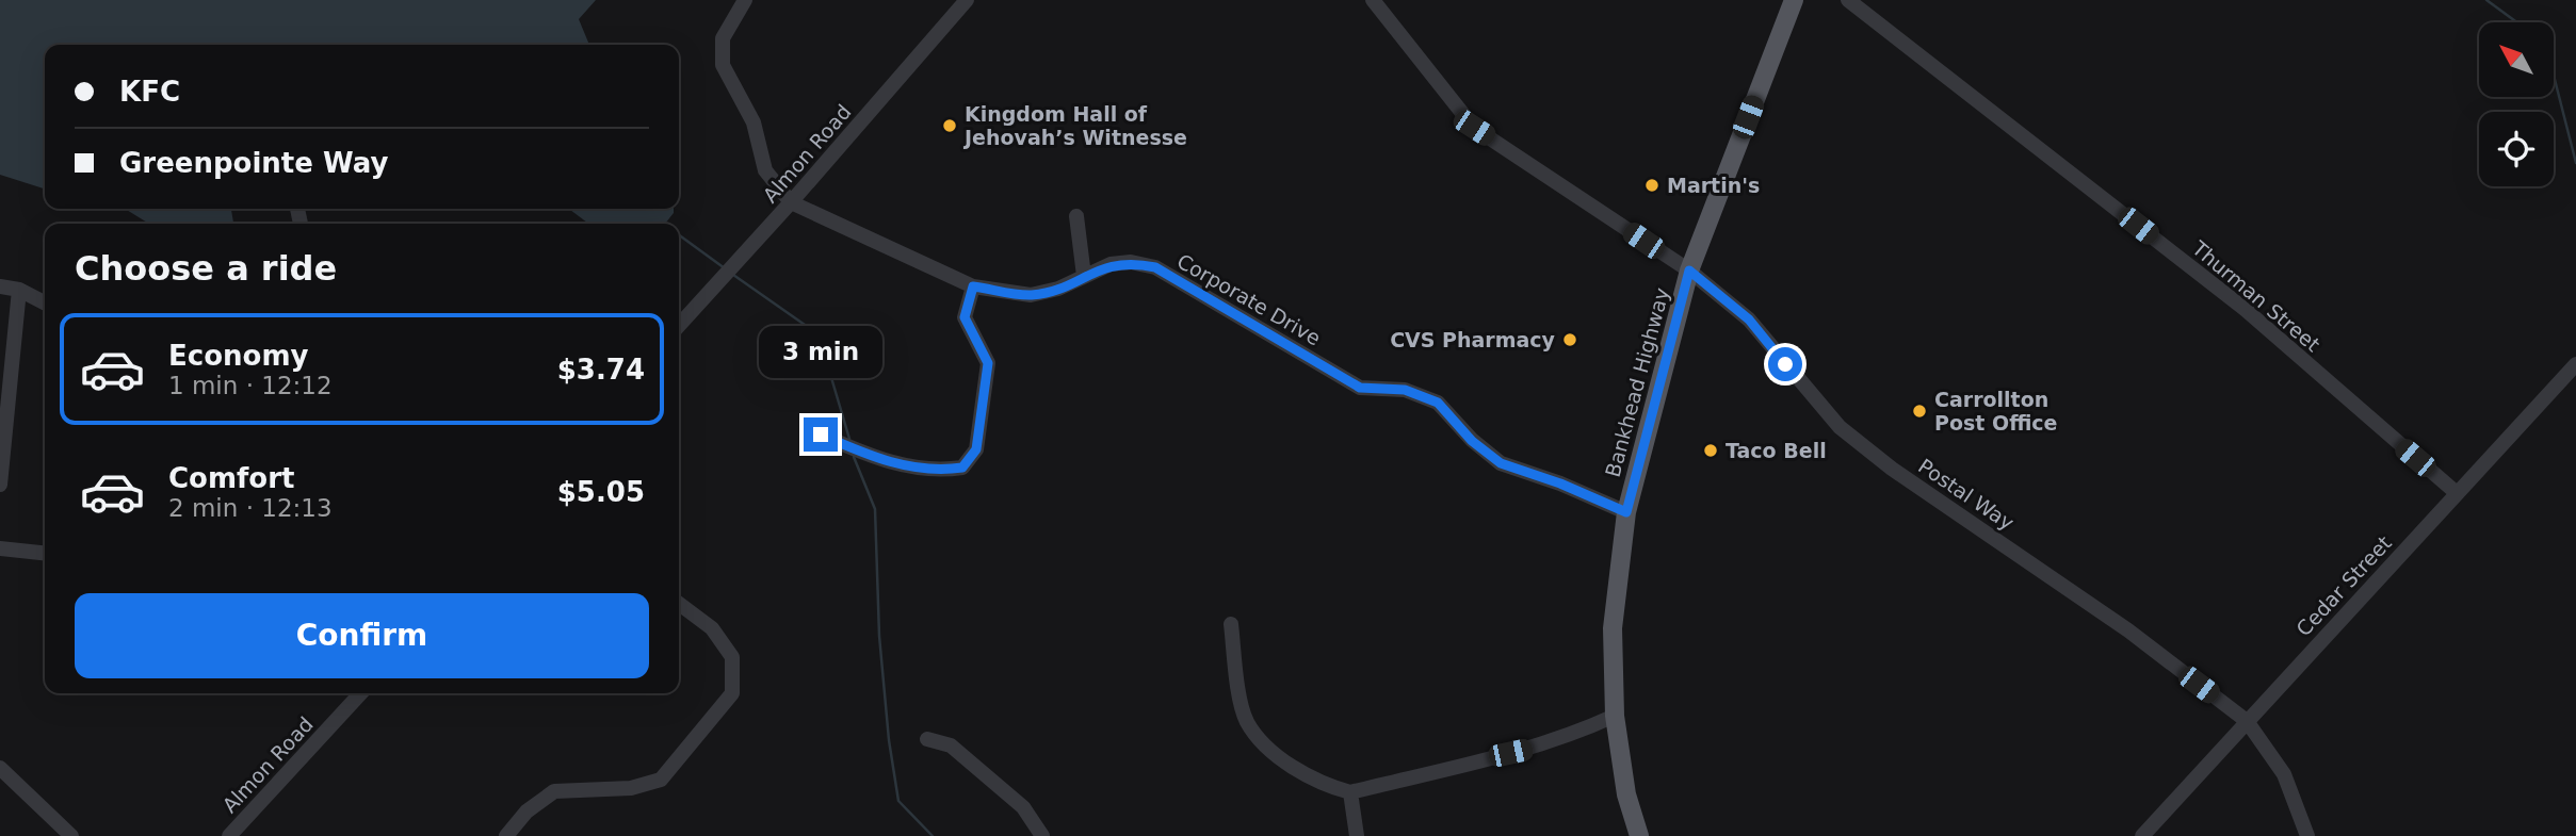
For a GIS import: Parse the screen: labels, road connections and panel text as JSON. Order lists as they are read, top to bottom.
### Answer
{
  "streets": {
    "main road": ["Bankhead Highway"],
    "street": [
      "Almon Road",
      "Thurman Street",
      "Corporate Drive",
      "Postal Way",
      "Cedar Street"
    ]
  },
  "crossings": [
    ["Almon Road", "Corporate Drive"],
    ["Thurman Street", "Cedar Street"],
    ["Corporate Drive", "Bankhead Highway"],
    ["Bankhead Highway", "Postal Way"],
    ["Postal Way", "Cedar Street"]
  ],
  "places": [
    "Kingdom Hall of Jehovah’s Witnesse",
    "Martin's",
    "CVS Pharmacy",
    "Carrollton Post Office",
    "Taco Bell"
  ],
  "north": "top left",
  "page": {
    "banner": ["KFC", "Greenpointe Way"],
    "heading": "Choose a ride",
    "list": [
      {
        "name": "Economy",
        "note": "1 min · 12:12",
        "value": "$3.74"
      },
      {
        "name": "Comfort",
        "note": "2 min · 12:13",
        "value": "$5.05"
      }
    ],
    "bubble": "3 min",
    "buttons": "Confirm"
  }
}
